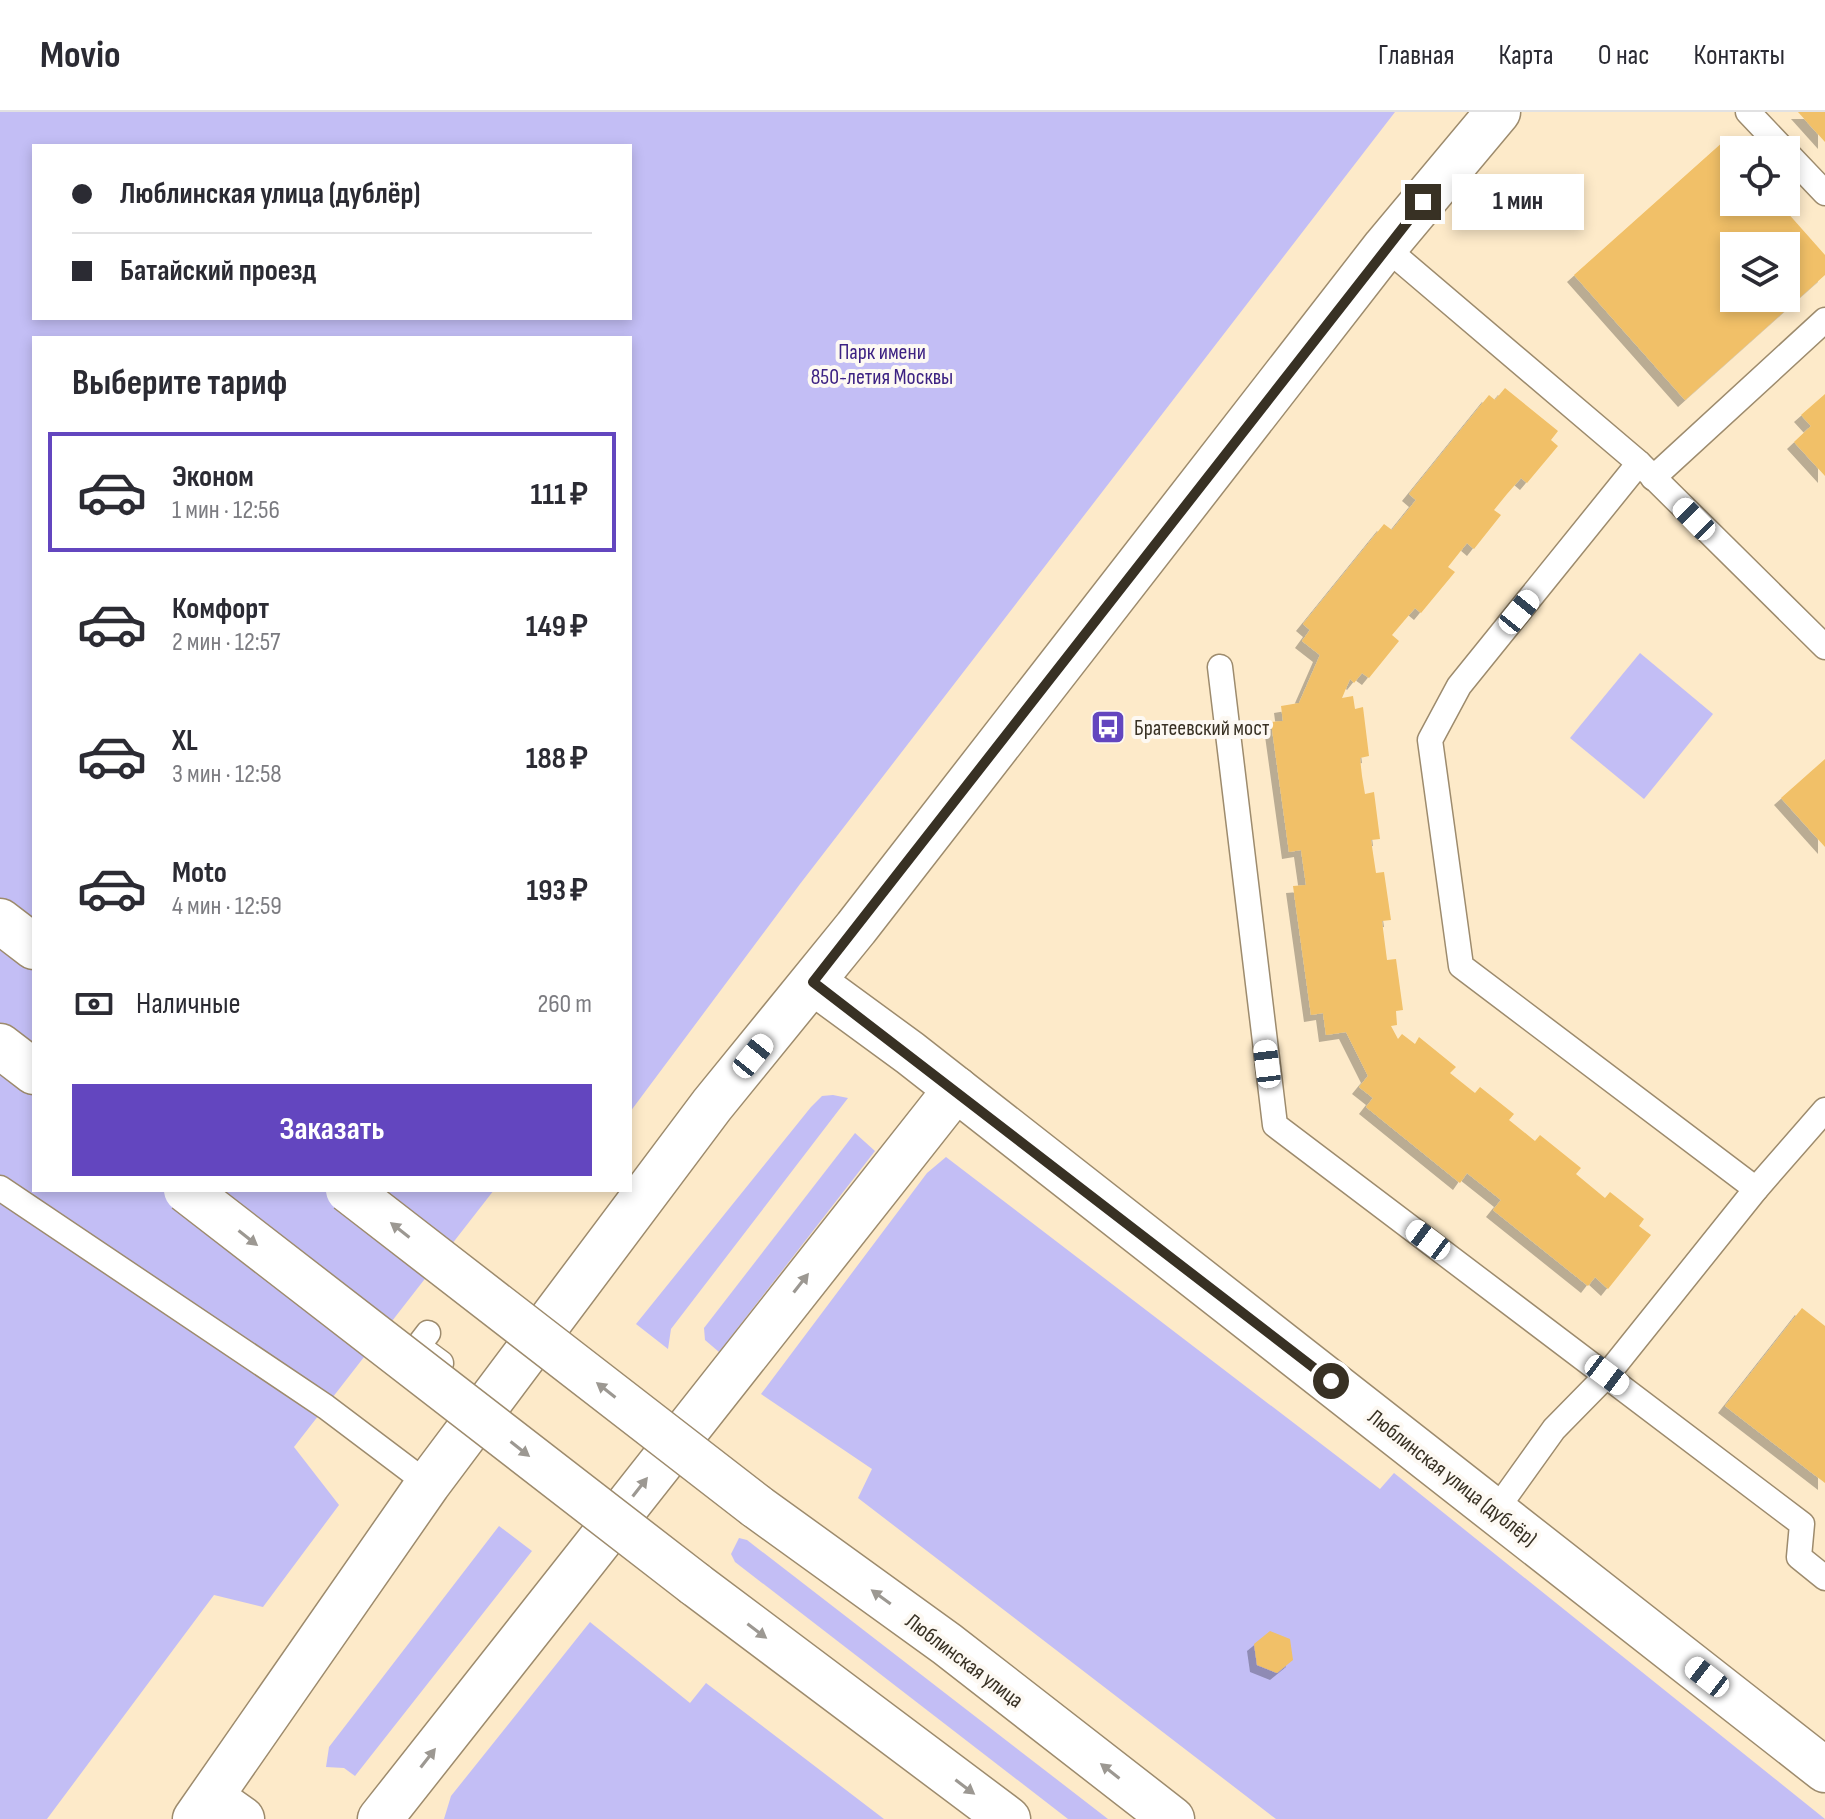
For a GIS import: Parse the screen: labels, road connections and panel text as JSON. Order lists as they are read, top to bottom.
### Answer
{
  "streets": {
    "main road": ["Люблинская улица (дублёр)", "Люблинская улица"]
  },
  "parks": ["Парк имени 850-летия Москвы"],
  "places": {
    "bus stop": ["Братеевский мост"]
  },
  "page": {
    "header": "Movio",
    "nav": [
      "Главная",
      "Карта",
      "О нас",
      "Контакты"
    ],
    "banner": ["Люблинская улица (дублёр)", "Батайский проезд"],
    "bubble": "1 мин",
    "heading": "Выберите тариф",
    "list": [
      {
        "name": "Эконом",
        "note": "1 мин · 12:56",
        "value": "111 ₽"
      },
      {
        "name": "Комфорт",
        "note": "2 мин · 12:57",
        "value": "149 ₽"
      },
      {
        "name": "XL",
        "note": "3 мин · 12:58",
        "value": "188 ₽"
      },
      {
        "name": "Moto",
        "note": "4 мин · 12:59",
        "value": "193 ₽"
      }
    ],
    "pay": ["Наличные", "260 m"],
    "buttons": "Заказать"
  }
}
